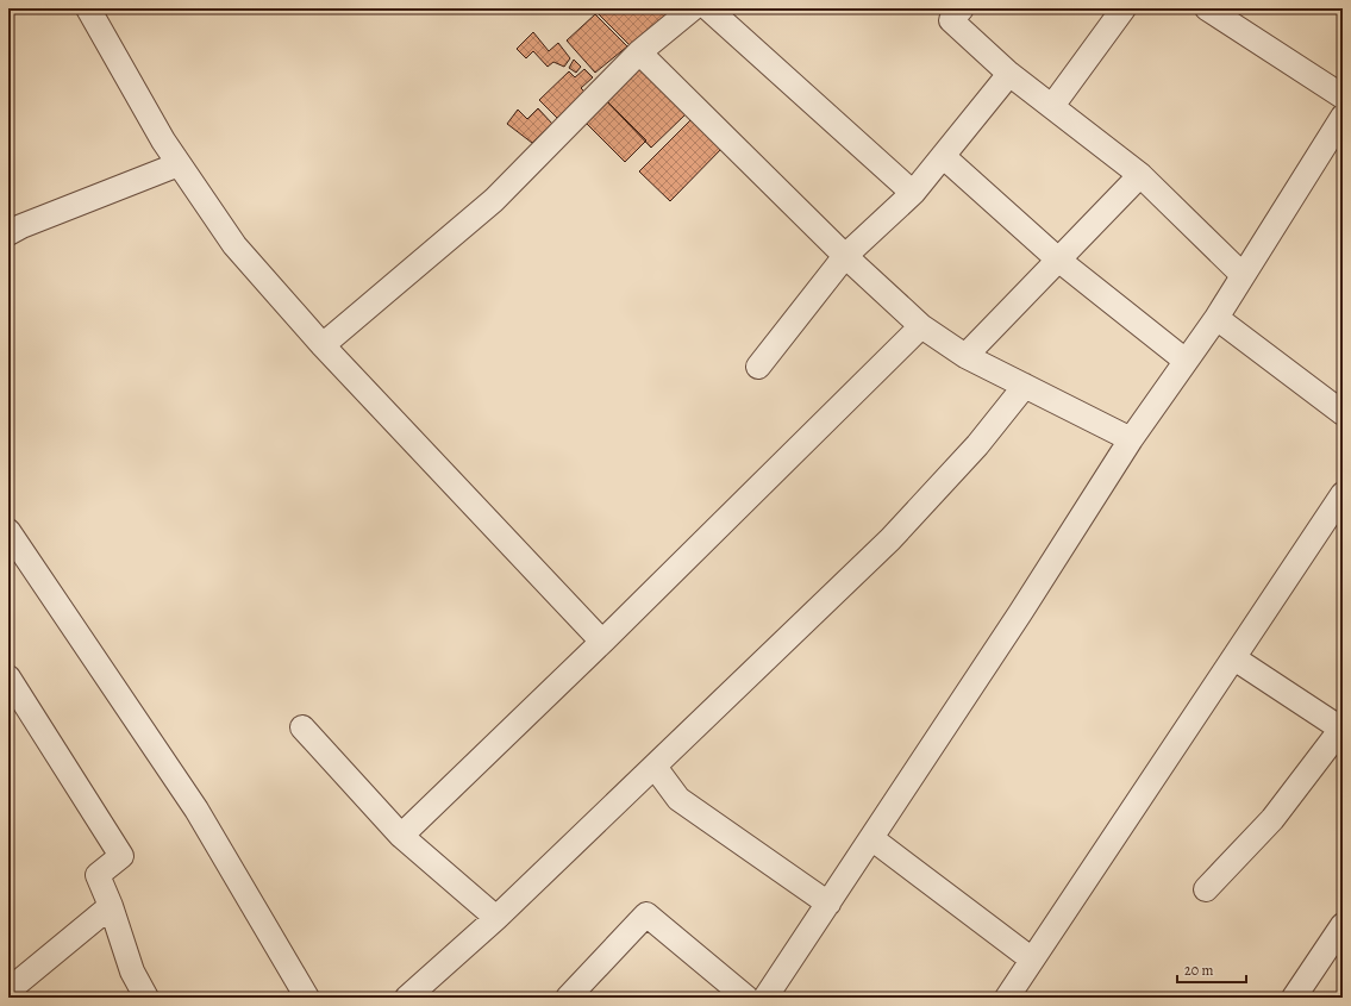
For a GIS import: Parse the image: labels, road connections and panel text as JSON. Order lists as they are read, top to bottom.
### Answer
{
  "scale_bar": "20 m"
}
